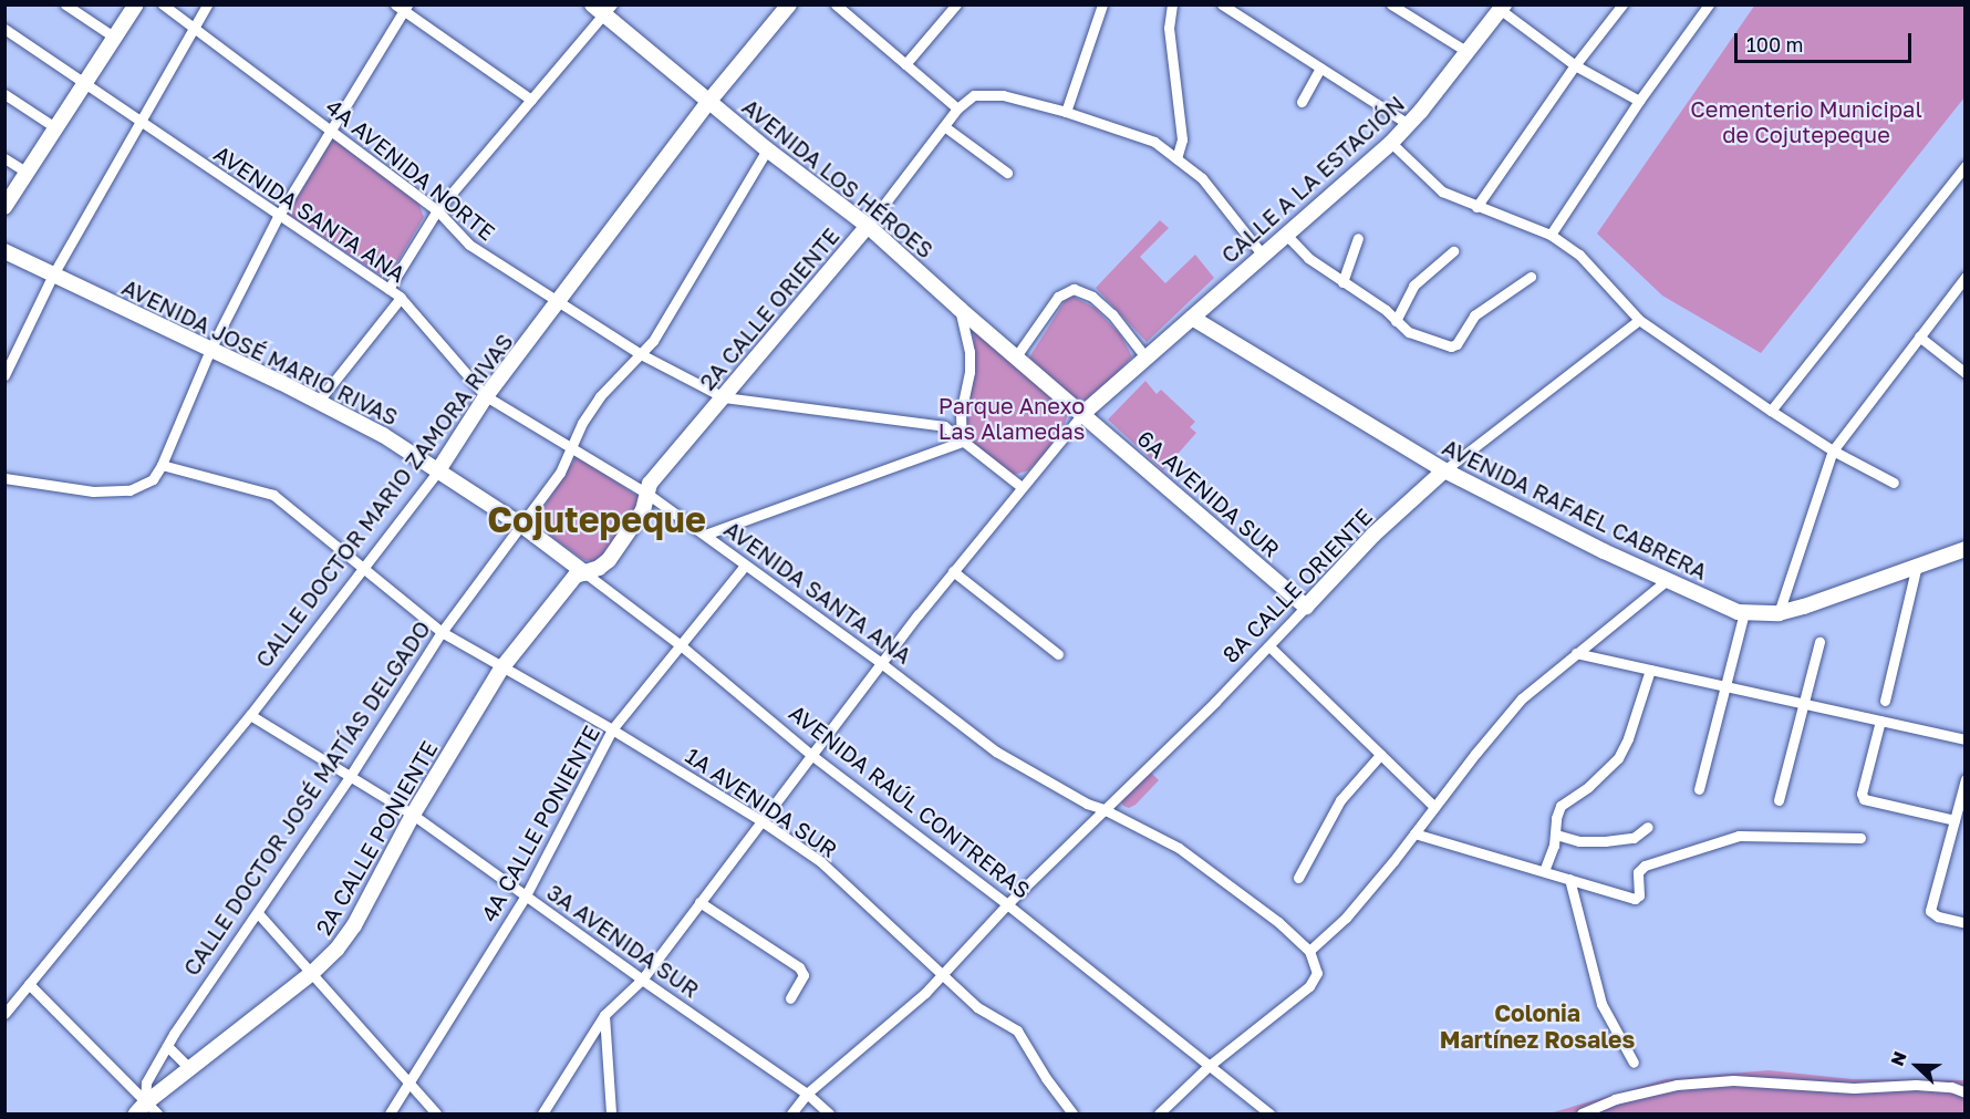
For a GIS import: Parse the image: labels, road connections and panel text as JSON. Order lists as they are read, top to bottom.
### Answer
{
  "streets": {
    "street": [
      "4A AVENIDA NORTE",
      "AVENIDA LOS HÉROES",
      "CALLE A LA ESTACIÓN",
      "AVENIDA SANTA ANA",
      "2A CALLE ORIENTE",
      "AVENIDA JOSÉ MARIO RIVAS",
      "6A AVENIDA SUR",
      "CALLE DOCTOR MARIO ZAMORA RIVAS",
      "AVENIDA RAFAEL CABRERA",
      "8A CALLE ORIENTE",
      "CALLE DOCTOR JOSÉ MATÍAS DELGADO",
      "AVENIDA RAÚL CONTRERAS",
      "1A AVENIDA SUR",
      "4A CALLE PONIENTE",
      "2A CALLE PONIENTE",
      "3A AVENIDA SUR"
    ]
  },
  "crossings": [
    ["4A AVENIDA NORTE", "2A CALLE ORIENTE"],
    ["4A AVENIDA NORTE", "CALLE DOCTOR MARIO ZAMORA RIVAS"],
    ["4A AVENIDA NORTE", "CALLE DOCTOR JOSÉ MATÍAS DELGADO"],
    ["AVENIDA LOS HÉROES", "CALLE A LA ESTACIÓN"],
    ["AVENIDA LOS HÉROES", "2A CALLE ORIENTE"],
    ["AVENIDA LOS HÉROES", "6A AVENIDA SUR"],
    ["AVENIDA LOS HÉROES", "CALLE DOCTOR MARIO ZAMORA RIVAS"],
    ["AVENIDA LOS HÉROES", "CALLE DOCTOR JOSÉ MATÍAS DELGADO"],
    ["CALLE A LA ESTACIÓN", "2A CALLE ORIENTE"],
    ["CALLE A LA ESTACIÓN", "6A AVENIDA SUR"],
    ["CALLE A LA ESTACIÓN", "AVENIDA RAFAEL CABRERA"],
    ["AVENIDA SANTA ANA", "2A CALLE ORIENTE"],
    ["AVENIDA SANTA ANA", "CALLE DOCTOR MARIO ZAMORA RIVAS"],
    ["AVENIDA SANTA ANA", "8A CALLE ORIENTE"],
    ["AVENIDA SANTA ANA", "CALLE DOCTOR JOSÉ MATÍAS DELGADO"],
    ["AVENIDA SANTA ANA", "AVENIDA RAÚL CONTRERAS"],
    ["AVENIDA SANTA ANA", "4A CALLE PONIENTE"],
    ["2A CALLE ORIENTE", "AVENIDA RAÚL CONTRERAS"],
    ["2A CALLE ORIENTE", "2A CALLE PONIENTE"],
    ["AVENIDA JOSÉ MARIO RIVAS", "CALLE DOCTOR MARIO ZAMORA RIVAS"],
    ["AVENIDA JOSÉ MARIO RIVAS", "CALLE DOCTOR JOSÉ MATÍAS DELGADO"],
    ["AVENIDA JOSÉ MARIO RIVAS", "AVENIDA RAÚL CONTRERAS"],
    ["6A AVENIDA SUR", "8A CALLE ORIENTE"],
    ["CALLE DOCTOR MARIO ZAMORA RIVAS", "1A AVENIDA SUR"],
    ["CALLE DOCTOR MARIO ZAMORA RIVAS", "3A AVENIDA SUR"],
    ["AVENIDA RAFAEL CABRERA", "8A CALLE ORIENTE"],
    ["8A CALLE ORIENTE", "AVENIDA RAÚL CONTRERAS"],
    ["8A CALLE ORIENTE", "1A AVENIDA SUR"],
    ["8A CALLE ORIENTE", "3A AVENIDA SUR"],
    ["CALLE DOCTOR JOSÉ MATÍAS DELGADO", "AVENIDA RAÚL CONTRERAS"],
    ["CALLE DOCTOR JOSÉ MATÍAS DELGADO", "1A AVENIDA SUR"],
    ["CALLE DOCTOR JOSÉ MATÍAS DELGADO", "2A CALLE PONIENTE"],
    ["CALLE DOCTOR JOSÉ MATÍAS DELGADO", "3A AVENIDA SUR"],
    ["AVENIDA RAÚL CONTRERAS", "4A CALLE PONIENTE"],
    ["AVENIDA RAÚL CONTRERAS", "2A CALLE PONIENTE"],
    ["1A AVENIDA SUR", "4A CALLE PONIENTE"],
    ["1A AVENIDA SUR", "2A CALLE PONIENTE"],
    ["4A CALLE PONIENTE", "3A AVENIDA SUR"],
    ["2A CALLE PONIENTE", "3A AVENIDA SUR"]
  ],
  "districts": ["Cojutepeque", "Colonia Martínez Rosales"],
  "parks": ["Cementerio Municipal de Cojutepeque", "Parque Anexo Las Alamedas"],
  "scale_bar": "100 m",
  "north": "left"
}
